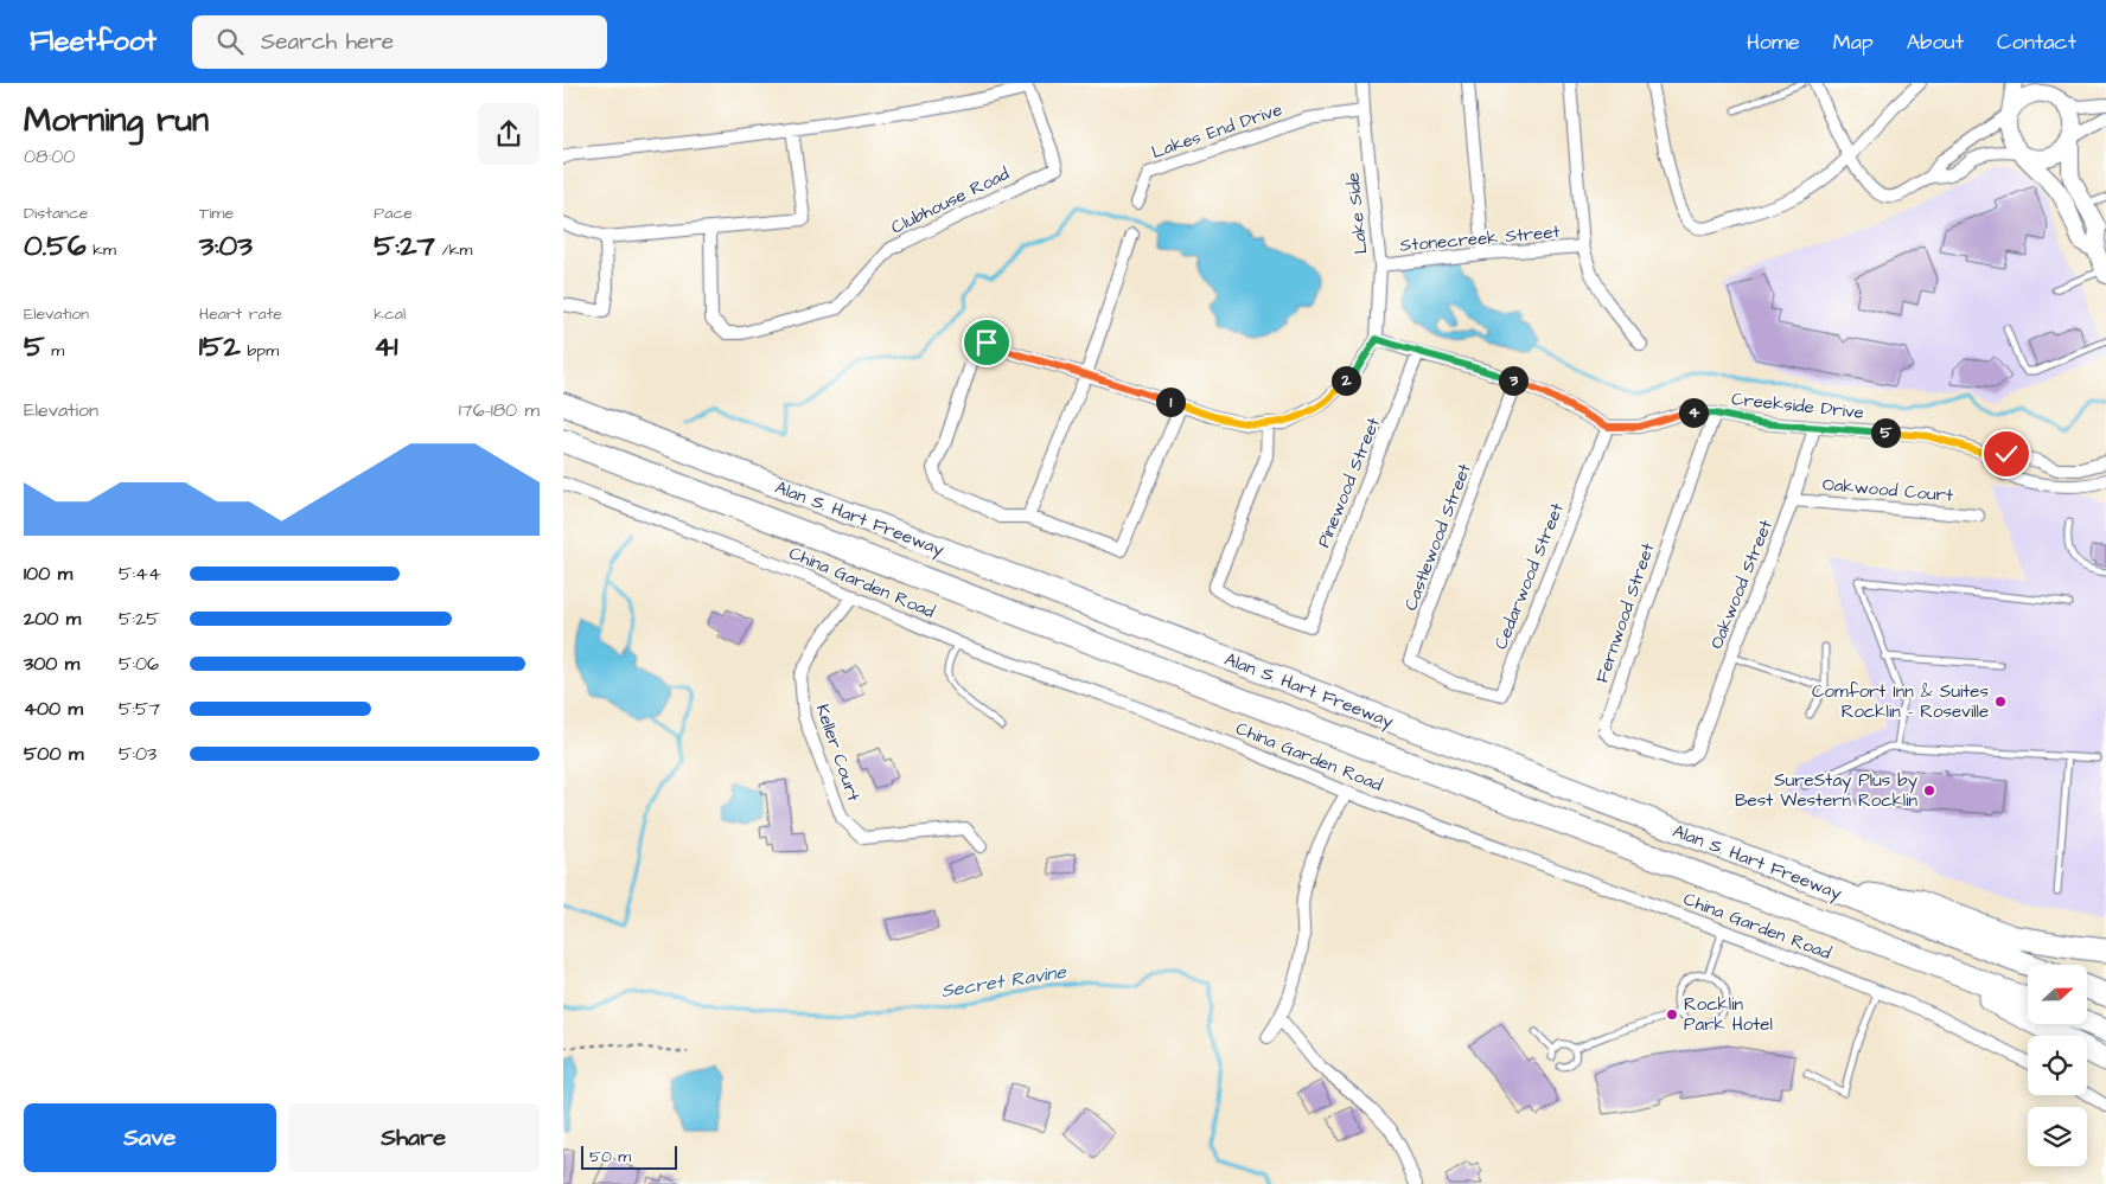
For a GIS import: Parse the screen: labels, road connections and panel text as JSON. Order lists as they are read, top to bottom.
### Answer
{
  "streets": {
    "highway": ["Alan S. Hart Freeway"],
    "street": [
      "Lakes End Drive",
      "Clubhouse Road",
      "Lake Side",
      "Stonecreek Street",
      "Creekside Drive",
      "Pinewood Street",
      "Oakwood Court",
      "Castlewood Street",
      "Cedarwood Street",
      "China Garden Road",
      "Oakwood Street",
      "Fernwood Street",
      "Keller Court"
    ]
  },
  "crossings": [
    ["Lakes End Drive", "Lake Side"],
    ["Lake Side", "Stonecreek Street"],
    ["Lake Side", "Creekside Drive"],
    ["Creekside Drive", "Pinewood Street"],
    ["Creekside Drive", "Castlewood Street"],
    ["Creekside Drive", "Cedarwood Street"],
    ["Creekside Drive", "Oakwood Street"],
    ["Creekside Drive", "Fernwood Street"],
    ["Oakwood Court", "Oakwood Street"],
    ["Castlewood Street", "Cedarwood Street"],
    ["China Garden Road", "Keller Court"],
    ["Oakwood Street", "Fernwood Street"]
  ],
  "water": ["Secret Ravine"],
  "places": ["Comfort Inn & Suites Rocklin - Roseville", "SureStay Plus by Best Western Rocklin", "Rocklin Park Hotel"],
  "scale_bar": "50 m",
  "north": "right",
  "page": {
    "header": "Fleetfoot",
    "search": "Search here",
    "nav": [
      "Home",
      "Map",
      "About",
      "Contact"
    ],
    "heading": ["Morning run", "08:00"],
    "stats": [
      ["Distance", "0.56 km"],
      ["Time", "3:03"],
      ["Pace", "5:27 /km"],
      ["Elevation", "5 m"],
      ["Heart rate", "152 bpm"],
      ["kcal", "41"]
    ],
    "pins": [
      "2",
      "3",
      "1",
      "4",
      "5"
    ],
    "chart": ["Elevation", "176–180 m"],
    "list": [
      {
        "name": "100 m",
        "note": "5:44"
      },
      {
        "name": "200 m",
        "note": "5:25"
      },
      {
        "name": "300 m",
        "note": "5:06"
      },
      {
        "name": "400 m",
        "note": "5:57"
      },
      {
        "name": "500 m",
        "note": "5:03"
      }
    ],
    "buttons": ["Save", "Share"],
    "scale": "50 m"
  }
}
